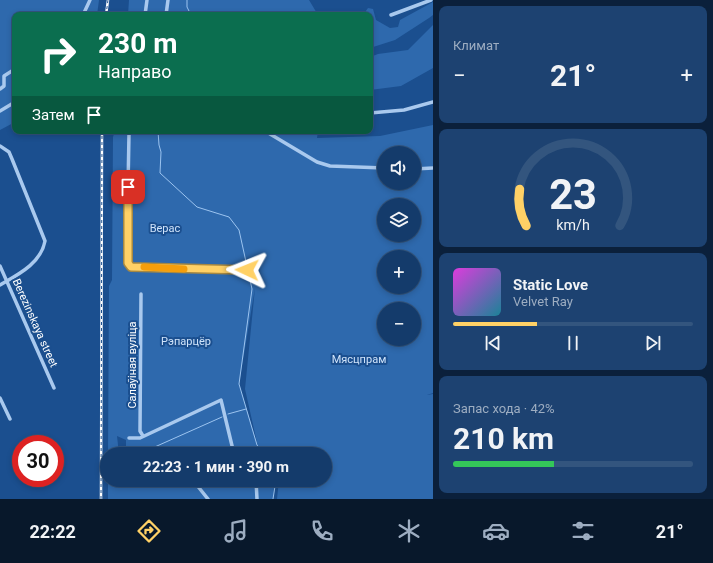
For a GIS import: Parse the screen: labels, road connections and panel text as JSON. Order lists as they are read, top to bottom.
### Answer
{
  "streets": {
    "street": ["Berezinskaya street", "Салаўіная вуліца"]
  },
  "parks": ["Верас", "Рэпарцёр", "Мясцпрам"],
  "page": {
    "tile": [
      "Климат",
      ["Запас хода · 42%", "210 km"]
    ],
    "turn": ["230 m", "Направо"],
    "heat": ["−", "21°", "+"],
    "then": "Затем",
    "map_buttons": ["+", "−"],
    "song": ["Static Love", "Velvet Ray"],
    "limit": "30",
    "trip": "22:23 · 1 мин · 390 m",
    "tabs": ["22:22", "21°"],
    "gauge": ["23", "km/h"]
  }
}
